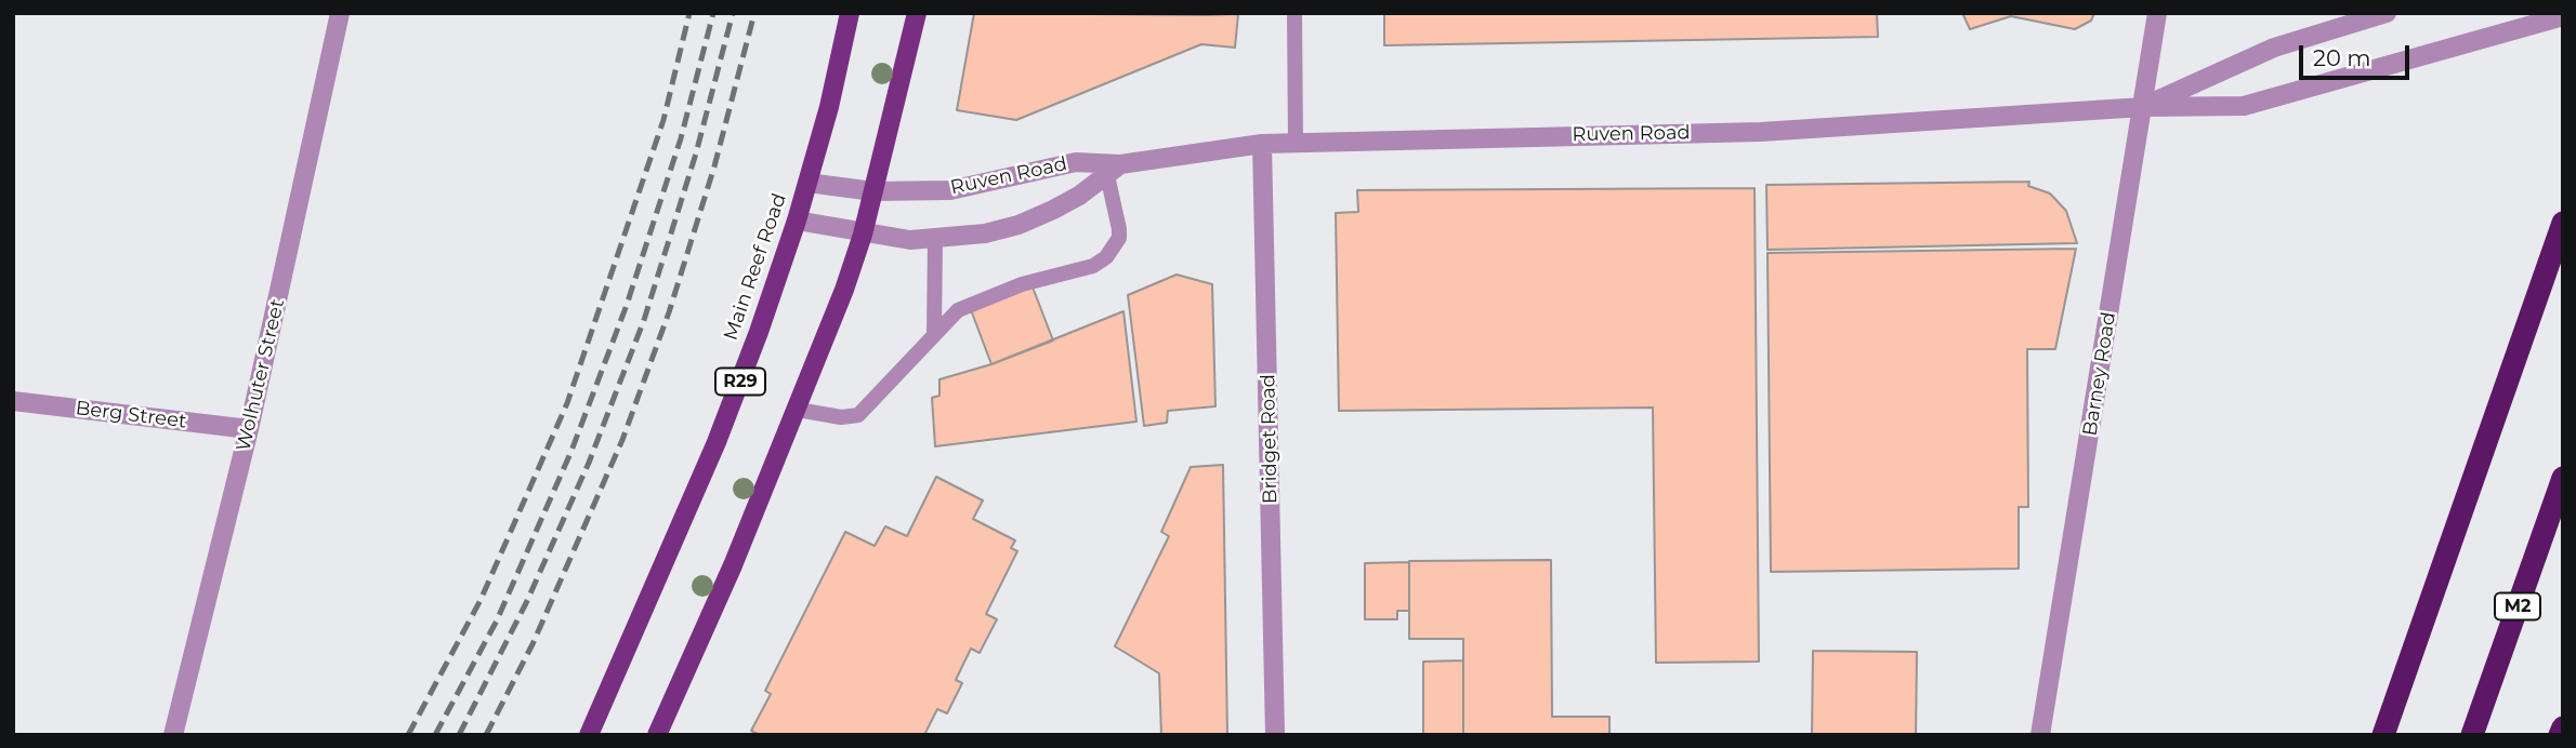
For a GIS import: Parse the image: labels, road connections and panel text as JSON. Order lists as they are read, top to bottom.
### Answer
{
  "streets": {
    "highway": ["M2"],
    "main road": ["Main Reef Road", "R29"],
    "street": [
      "Ruven Road",
      "Barney Road",
      "Wolhuter Street",
      "Berg Street",
      "Bridget Road"
    ]
  },
  "crossings": [
    ["Ruven Road", "Main Reef Road"],
    ["Ruven Road", "Barney Road"],
    ["Ruven Road", "Bridget Road"],
    ["Wolhuter Street", "Berg Street"]
  ],
  "scale_bar": "20 m"
}
